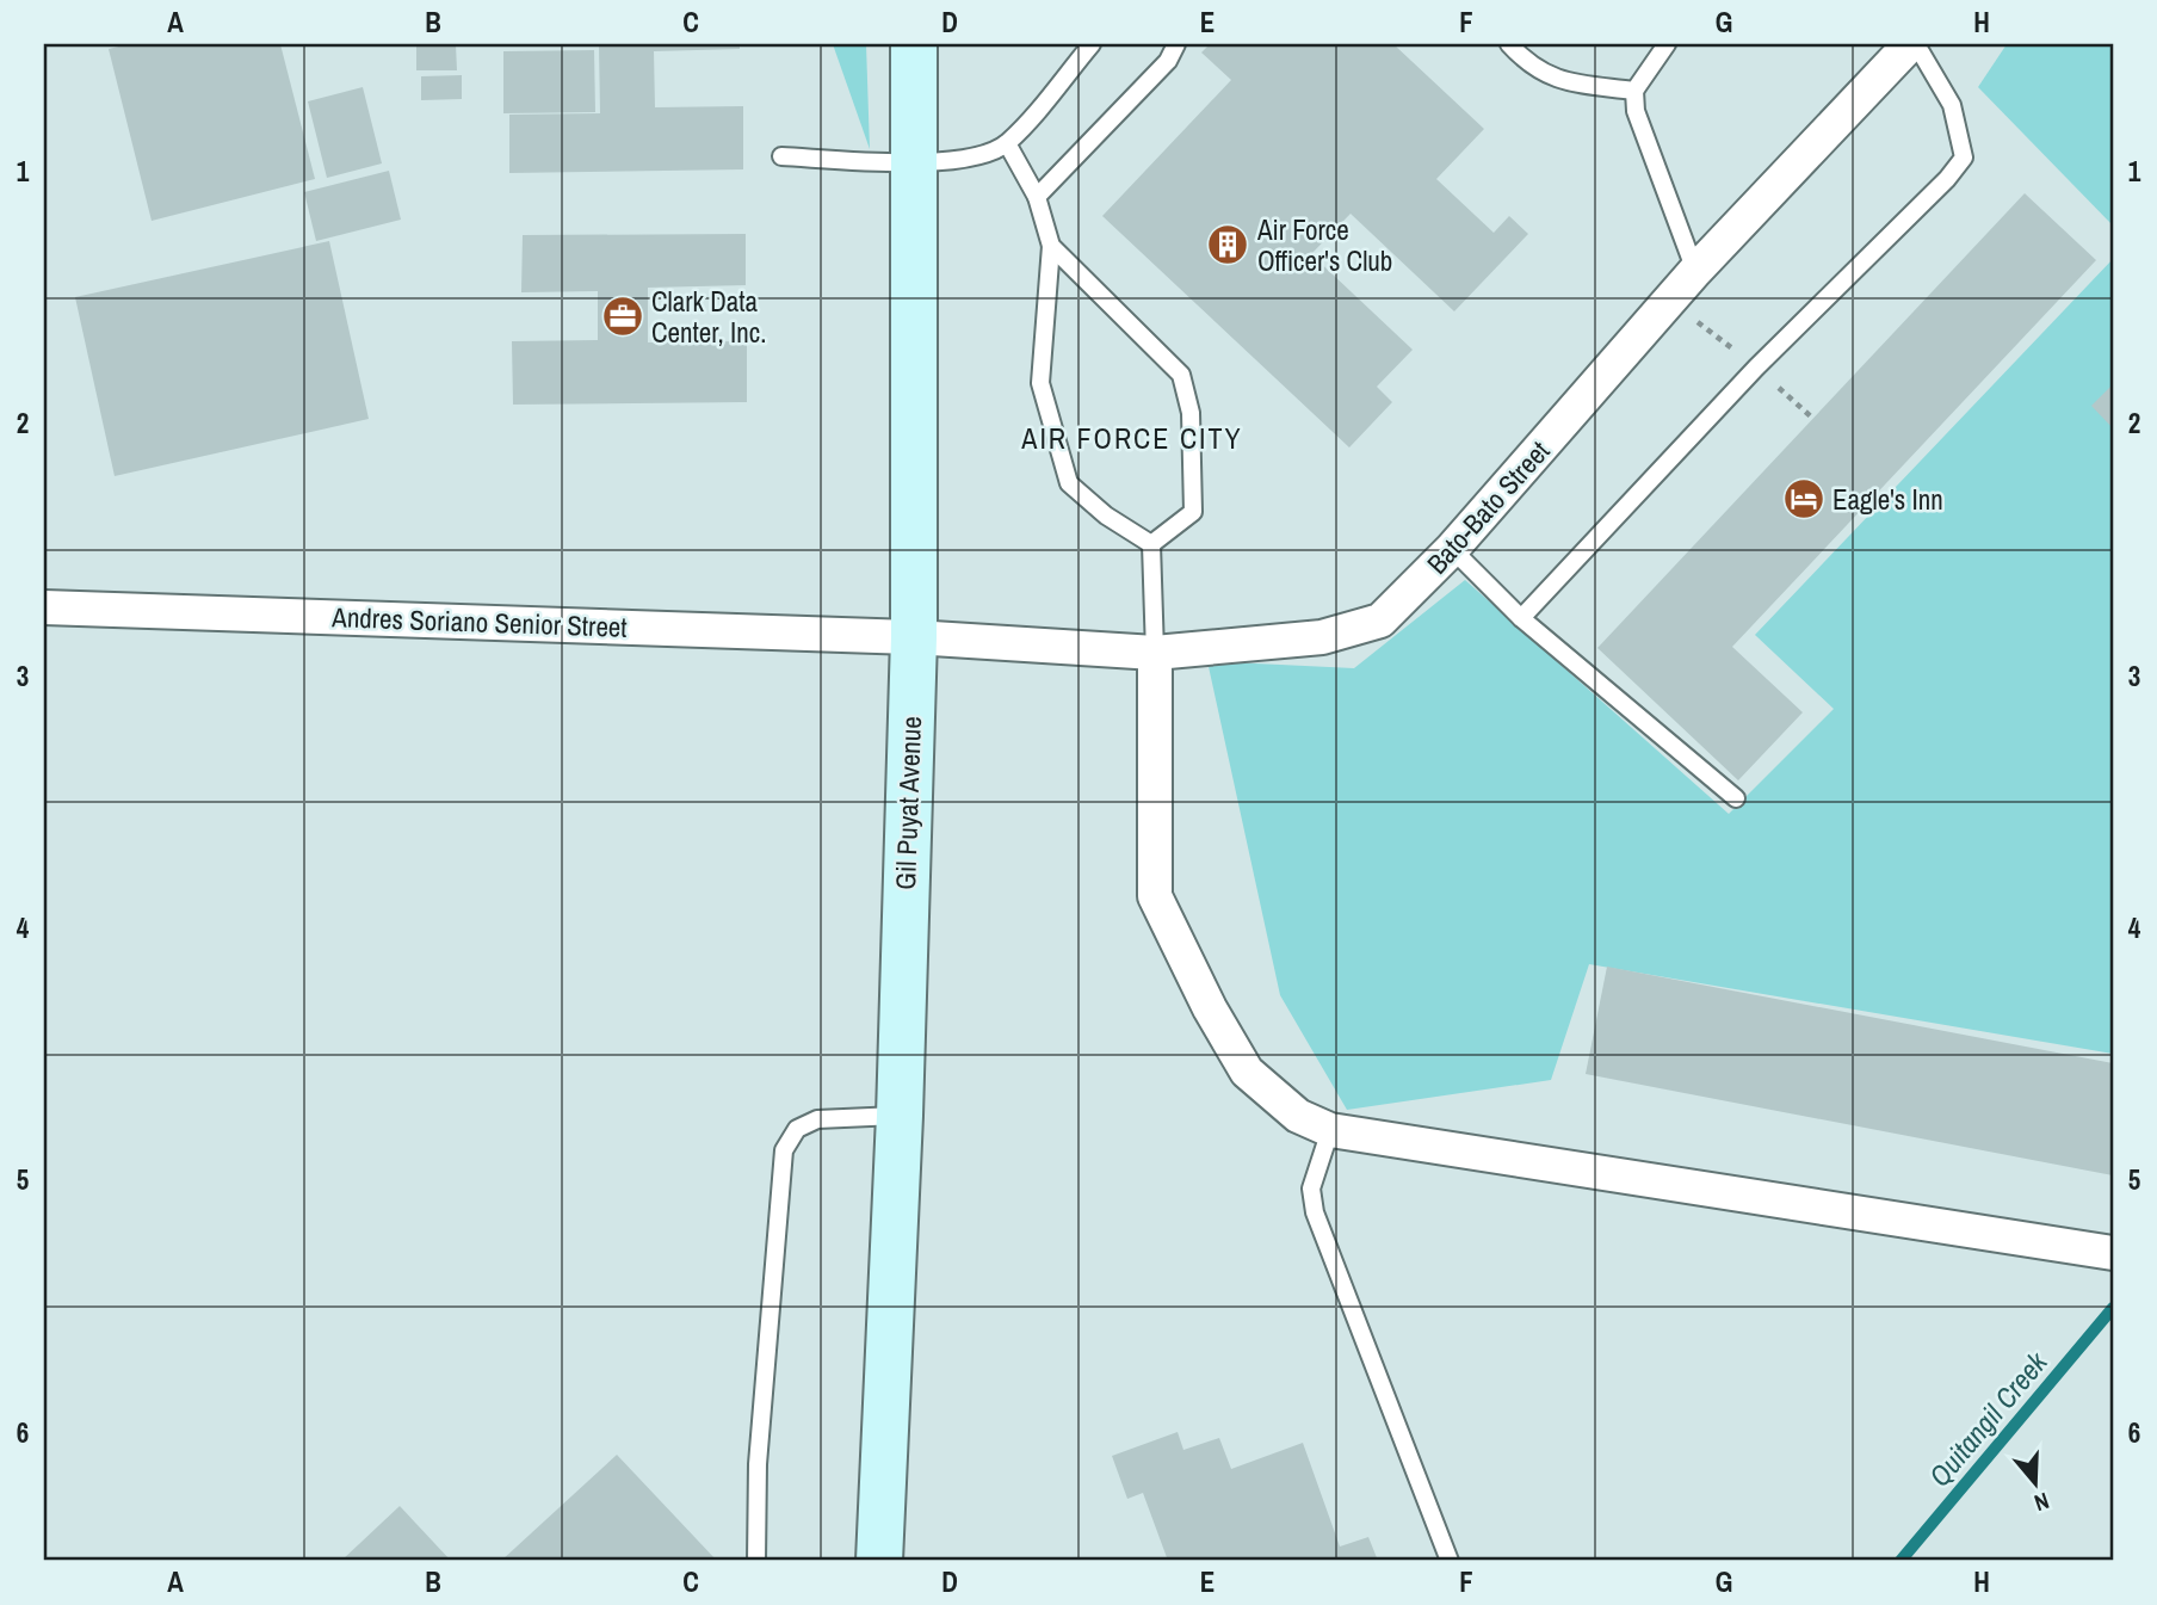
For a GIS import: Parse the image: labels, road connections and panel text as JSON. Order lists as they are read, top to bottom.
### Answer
{
  "streets": {
    "main road": ["Gil Puyat Avenue"],
    "street": ["Bato-Bato Street", "Andres Soriano Senior Street"]
  },
  "crossings": [
    ["Bato-Bato Street", "Andres Soriano Senior Street"],
    ["Bato-Bato Street", "Gil Puyat Avenue"],
    ["Andres Soriano Senior Street", "Gil Puyat Avenue"]
  ],
  "districts": ["AIR FORCE CITY"],
  "water": ["Quitangil Creek"],
  "places": {
    "building": ["Air Force Officer's Club"],
    "office": ["Clark Data Center, Inc."],
    "hotel": ["Eagle's Inn"]
  },
  "north": "bottom",
  "grid": {
    "columns": [
      "A",
      "B",
      "C",
      "D",
      "E",
      "F",
      "G",
      "H"
    ],
    "rows": [
      "1",
      "2",
      "3",
      "4",
      "5",
      "6"
    ]
  }
}
